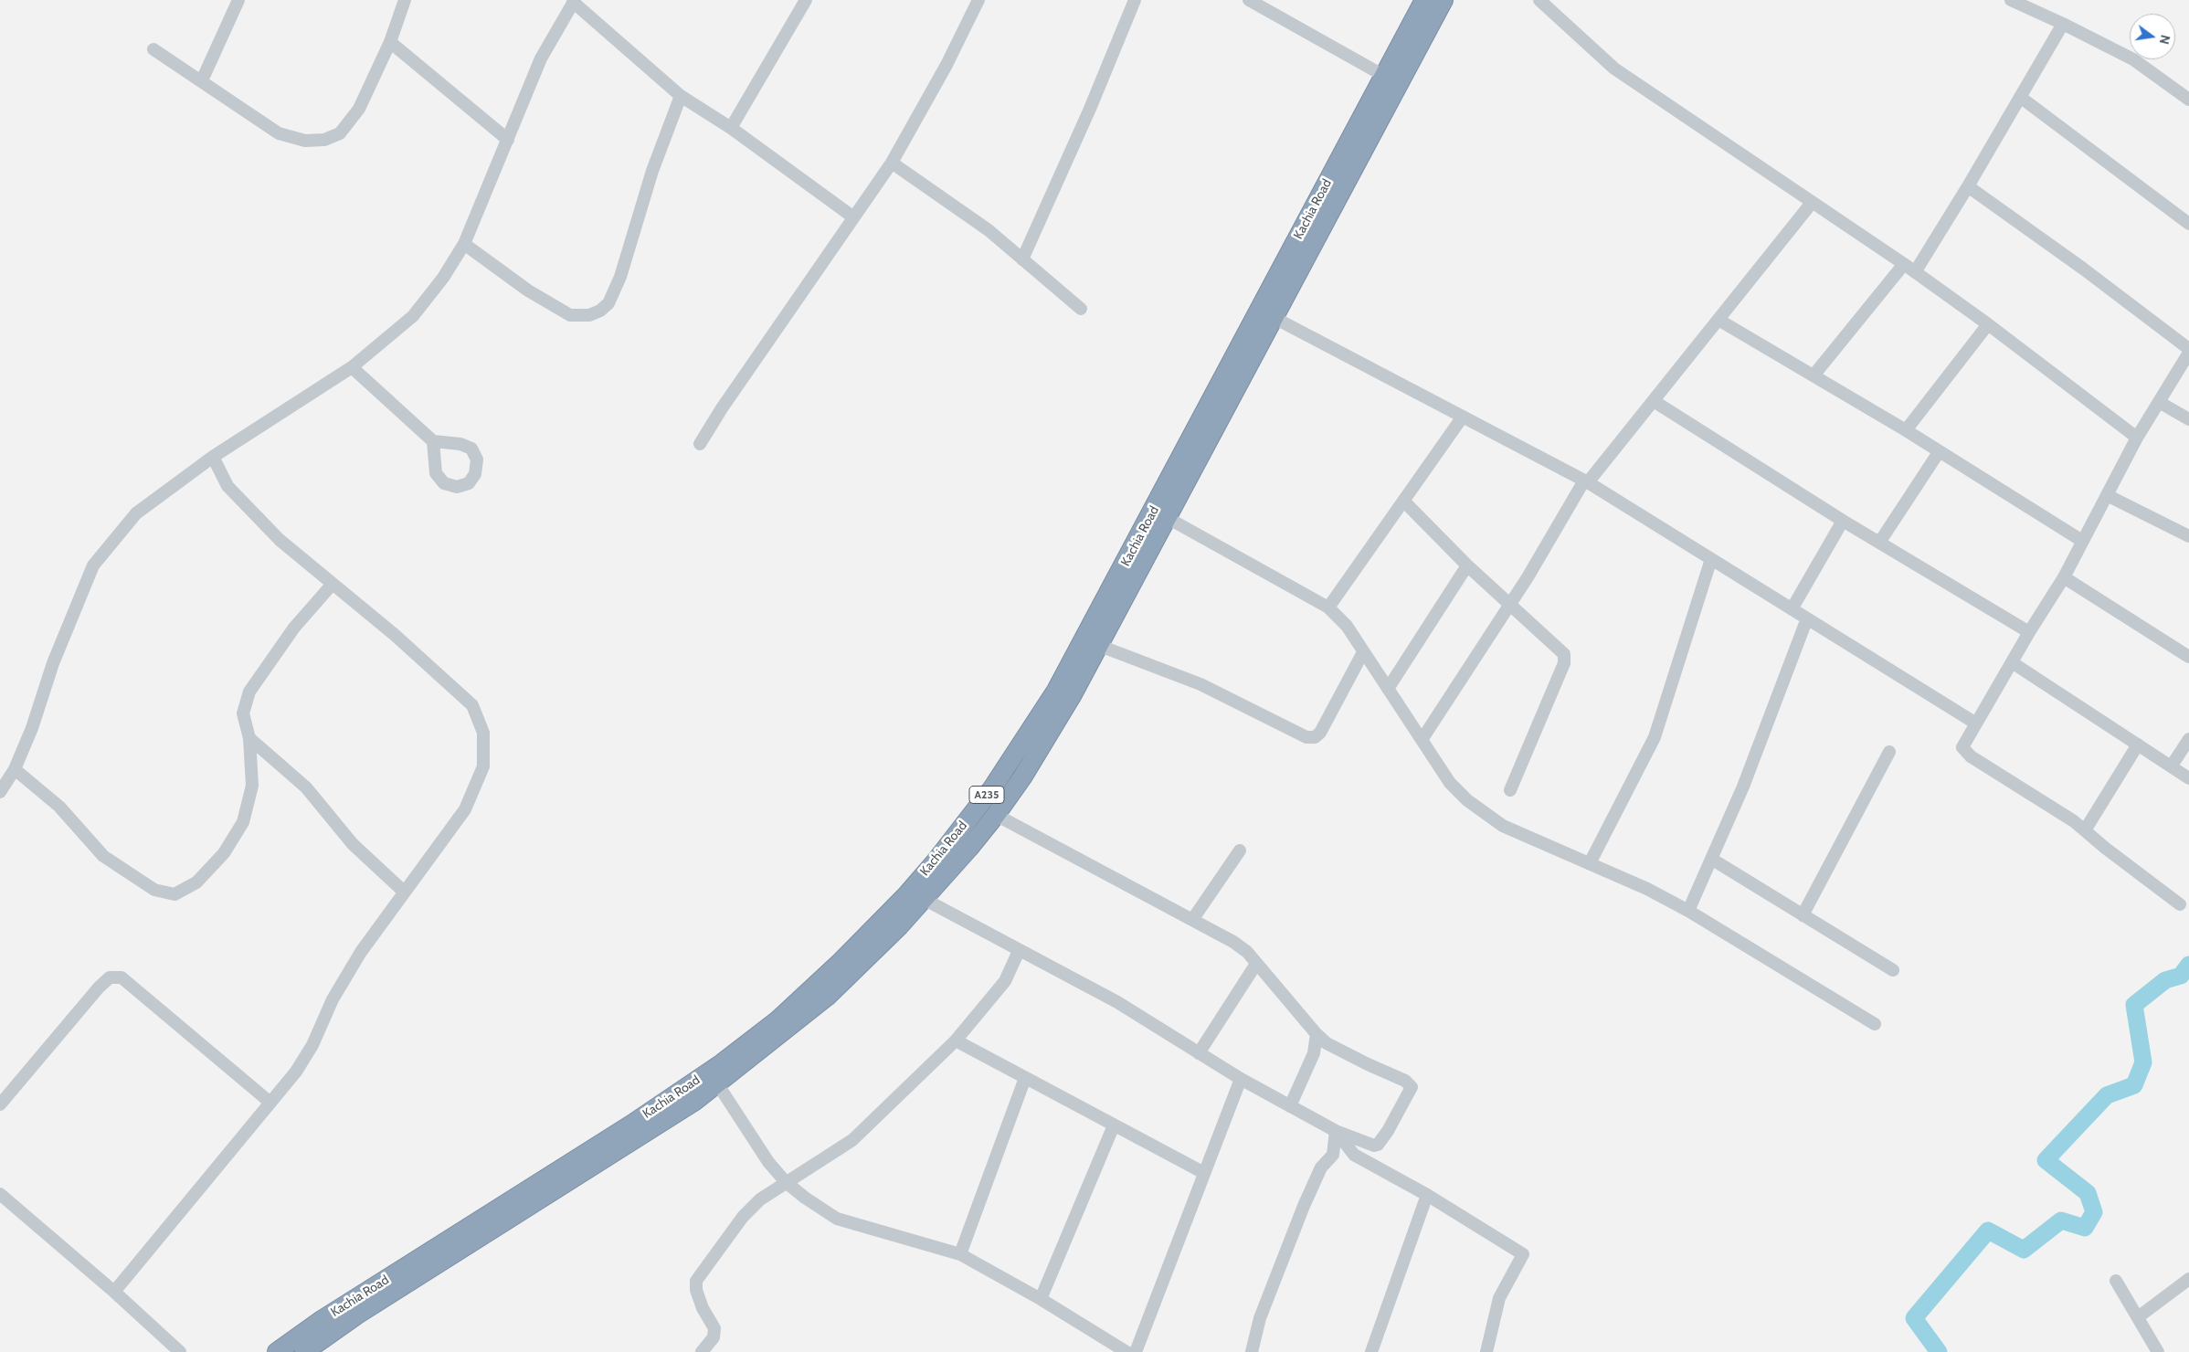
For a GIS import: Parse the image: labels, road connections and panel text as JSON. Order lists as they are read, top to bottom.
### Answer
{
  "streets": {
    "highway": ["Kachia Road", "A235"]
  },
  "north": "right"
}
